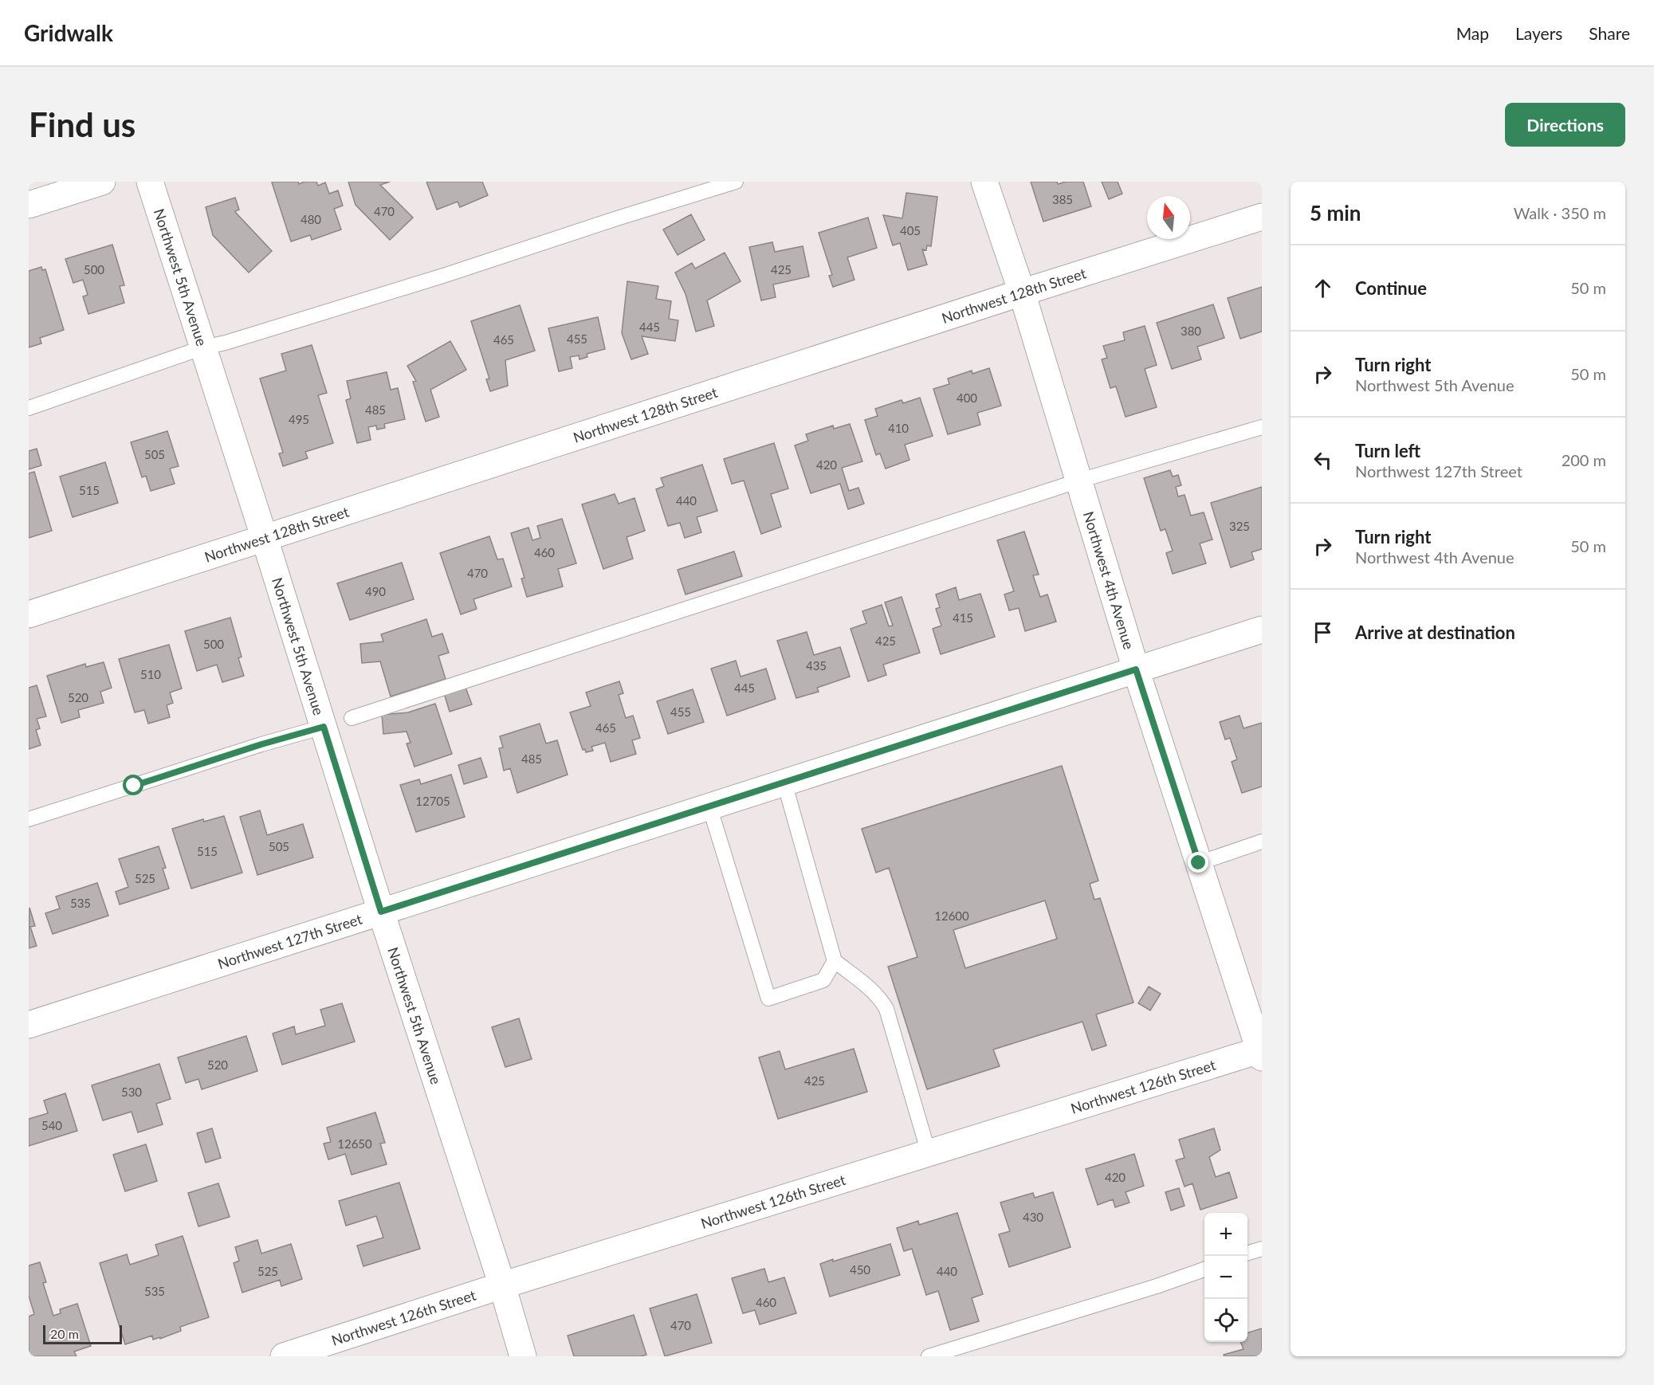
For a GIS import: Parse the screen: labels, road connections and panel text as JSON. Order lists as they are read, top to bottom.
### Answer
{
  "streets": {
    "street": [
      "Northwest 5th Avenue",
      "Northwest 128th Street",
      "Northwest 4th Avenue",
      "Northwest 127th Street",
      "Northwest 126th Street"
    ]
  },
  "crossings": [
    ["Northwest 5th Avenue", "Northwest 128th Street"],
    ["Northwest 5th Avenue", "Northwest 127th Street"],
    ["Northwest 5th Avenue", "Northwest 126th Street"],
    ["Northwest 128th Street", "Northwest 4th Avenue"],
    ["Northwest 4th Avenue", "Northwest 127th Street"],
    ["Northwest 4th Avenue", "Northwest 126th Street"]
  ],
  "house_numbers": [
    "385",
    "470",
    "480",
    "405",
    "500",
    "425",
    "445",
    "380",
    "455",
    "465",
    "400",
    "485",
    "495",
    "410",
    "505",
    "420",
    "515",
    "440",
    "325",
    "460",
    "470",
    "490",
    "415",
    "425",
    "500",
    "435",
    "510",
    "445",
    "520",
    "455",
    "465",
    "485",
    "12705",
    "505",
    "515",
    "525",
    "535",
    "12600",
    "520",
    "425",
    "530",
    "540",
    "12650",
    "420",
    "430",
    "450",
    "525",
    "440",
    "535",
    "460",
    "470"
  ],
  "scale_bar": "20 m",
  "north": "top",
  "page": {
    "header": "Gridwalk",
    "nav": ["Map", "Layers", "Share"],
    "buttons": "Directions",
    "title": "Find us",
    "heading": ["5 min", "Walk · 350 m"],
    "list": [
      ["Continue", "50 m"],
      ["Turn right", "Northwest 5th Avenue", "50 m"],
      ["Turn left", "Northwest 127th Street", "200 m"],
      ["Turn right", "Northwest 4th Avenue", "50 m"],
      "Arrive at destination"
    ],
    "map_buttons": ["+", "−"],
    "scale": "20 m"
  }
}
